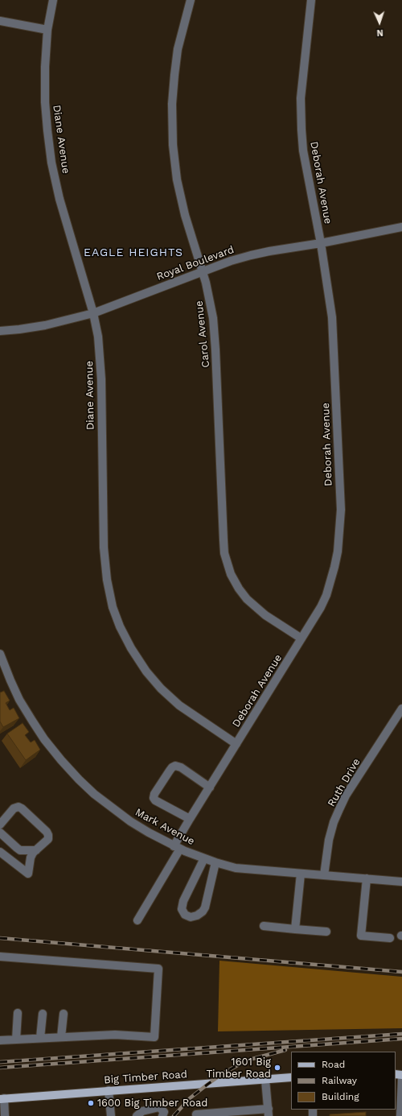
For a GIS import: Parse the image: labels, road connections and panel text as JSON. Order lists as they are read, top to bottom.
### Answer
{
  "streets": {
    "main road": ["Big Timber Road"],
    "street": [
      "Diane Avenue",
      "Deborah Avenue",
      "Royal Boulevard",
      "Carol Avenue",
      "Ruth Drive",
      "Mark Avenue"
    ]
  },
  "crossings": [
    ["Diane Avenue", "Deborah Avenue"],
    ["Diane Avenue", "Royal Boulevard"],
    ["Deborah Avenue", "Royal Boulevard"],
    ["Deborah Avenue", "Carol Avenue"],
    ["Deborah Avenue", "Mark Avenue"],
    ["Royal Boulevard", "Carol Avenue"],
    ["Ruth Drive", "Mark Avenue"]
  ],
  "districts": ["EAGLE HEIGHTS"],
  "places": ["1601 Big Timber Road", "1600 Big Timber Road"],
  "legend": ["Road", "Railway", "Building"],
  "north": "bottom"
}
